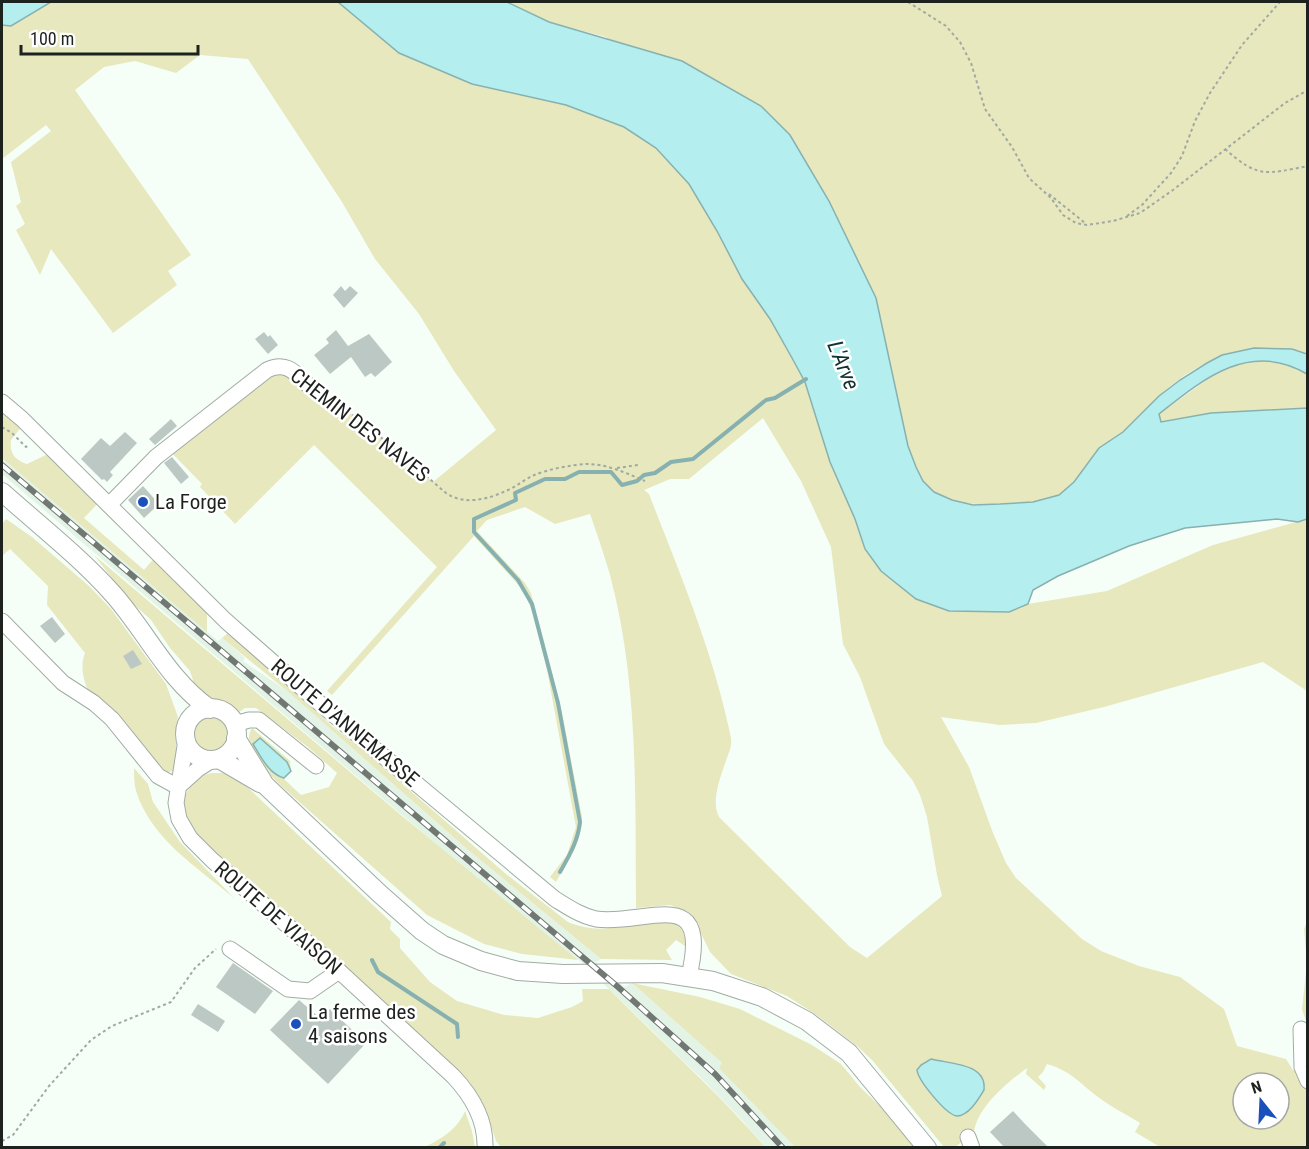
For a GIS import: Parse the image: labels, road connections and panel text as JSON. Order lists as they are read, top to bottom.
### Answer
{
  "streets": {
    "street": ["CHEMIN DES NAVES", "ROUTE D'ANNEMASSE", "ROUTE DE VIAISON"]
  },
  "crossings": [
    ["CHEMIN DES NAVES", "ROUTE D'ANNEMASSE"]
  ],
  "water": ["L'Arve"],
  "places": ["La Forge", "La ferme des 4 saisons"],
  "scale_bar": "100 m",
  "north": "top"
}
